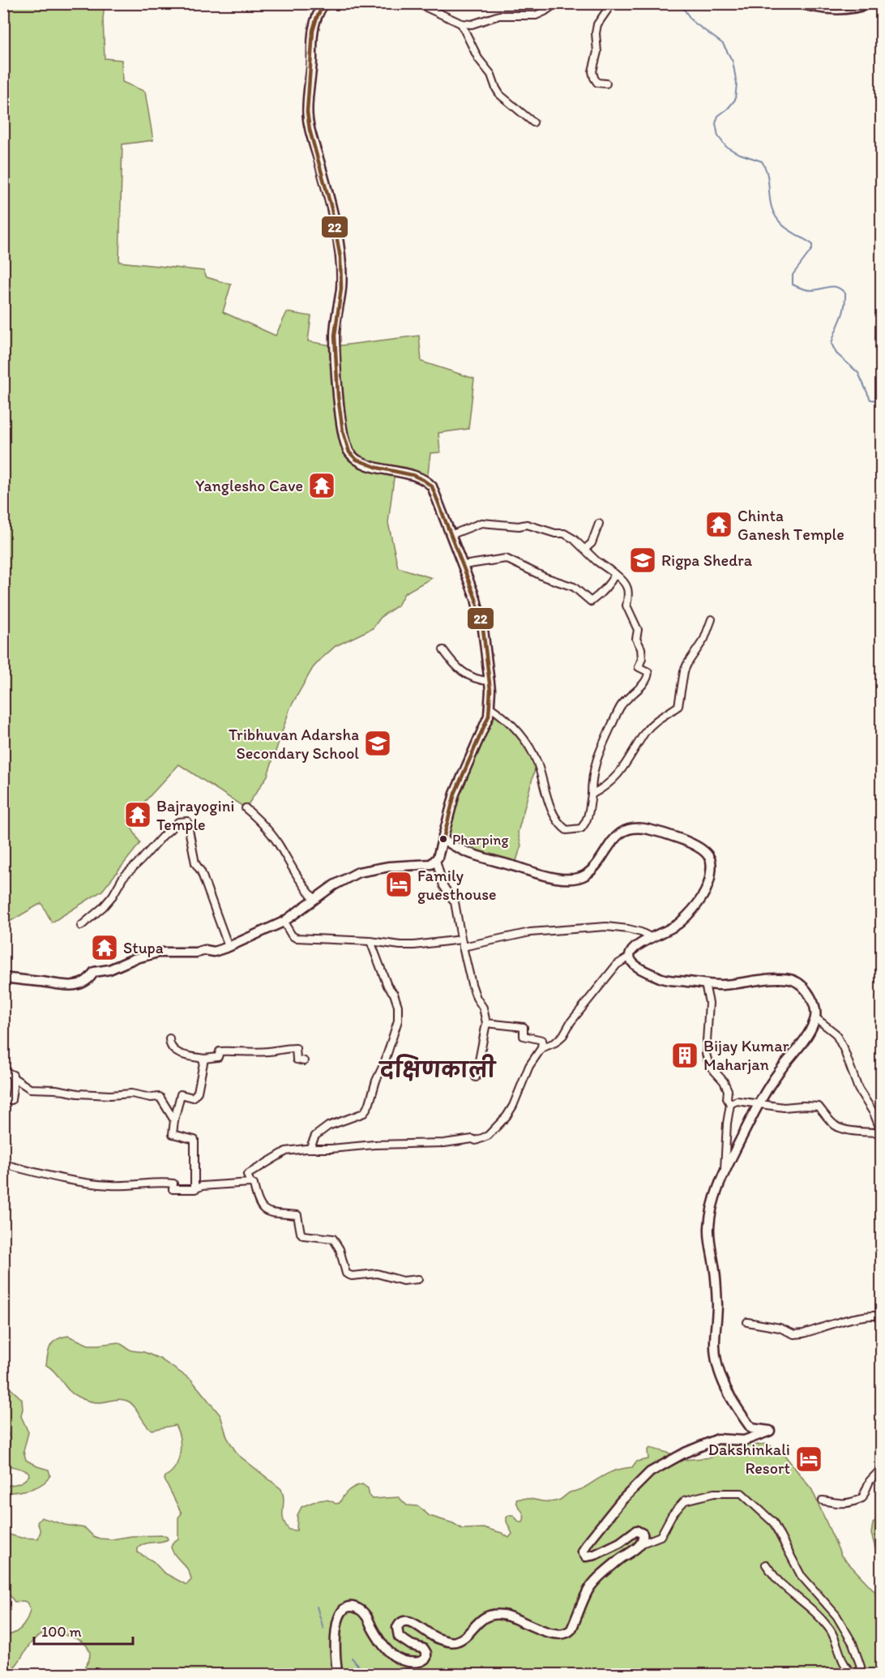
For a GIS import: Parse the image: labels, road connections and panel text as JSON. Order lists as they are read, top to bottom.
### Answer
{
  "districts": ["दक्षि‍णकाली"],
  "places": {
    "temple": [
      "Yanglesho Cave",
      "Chinta Ganesh Temple",
      "Bajrayogini Temple",
      "Stupa"
    ],
    "school or university": ["Rigpa Shedra", "Tribhuvan Adarsha Secondary School"],
    "other": ["Pharping"],
    "hotel": ["Family guesthouse", "Dakshinkali Resort"],
    "building": ["Bijay Kumar Maharjan"]
  },
  "lines": ["transit line 22"],
  "scale_bar": "100 m"
}
